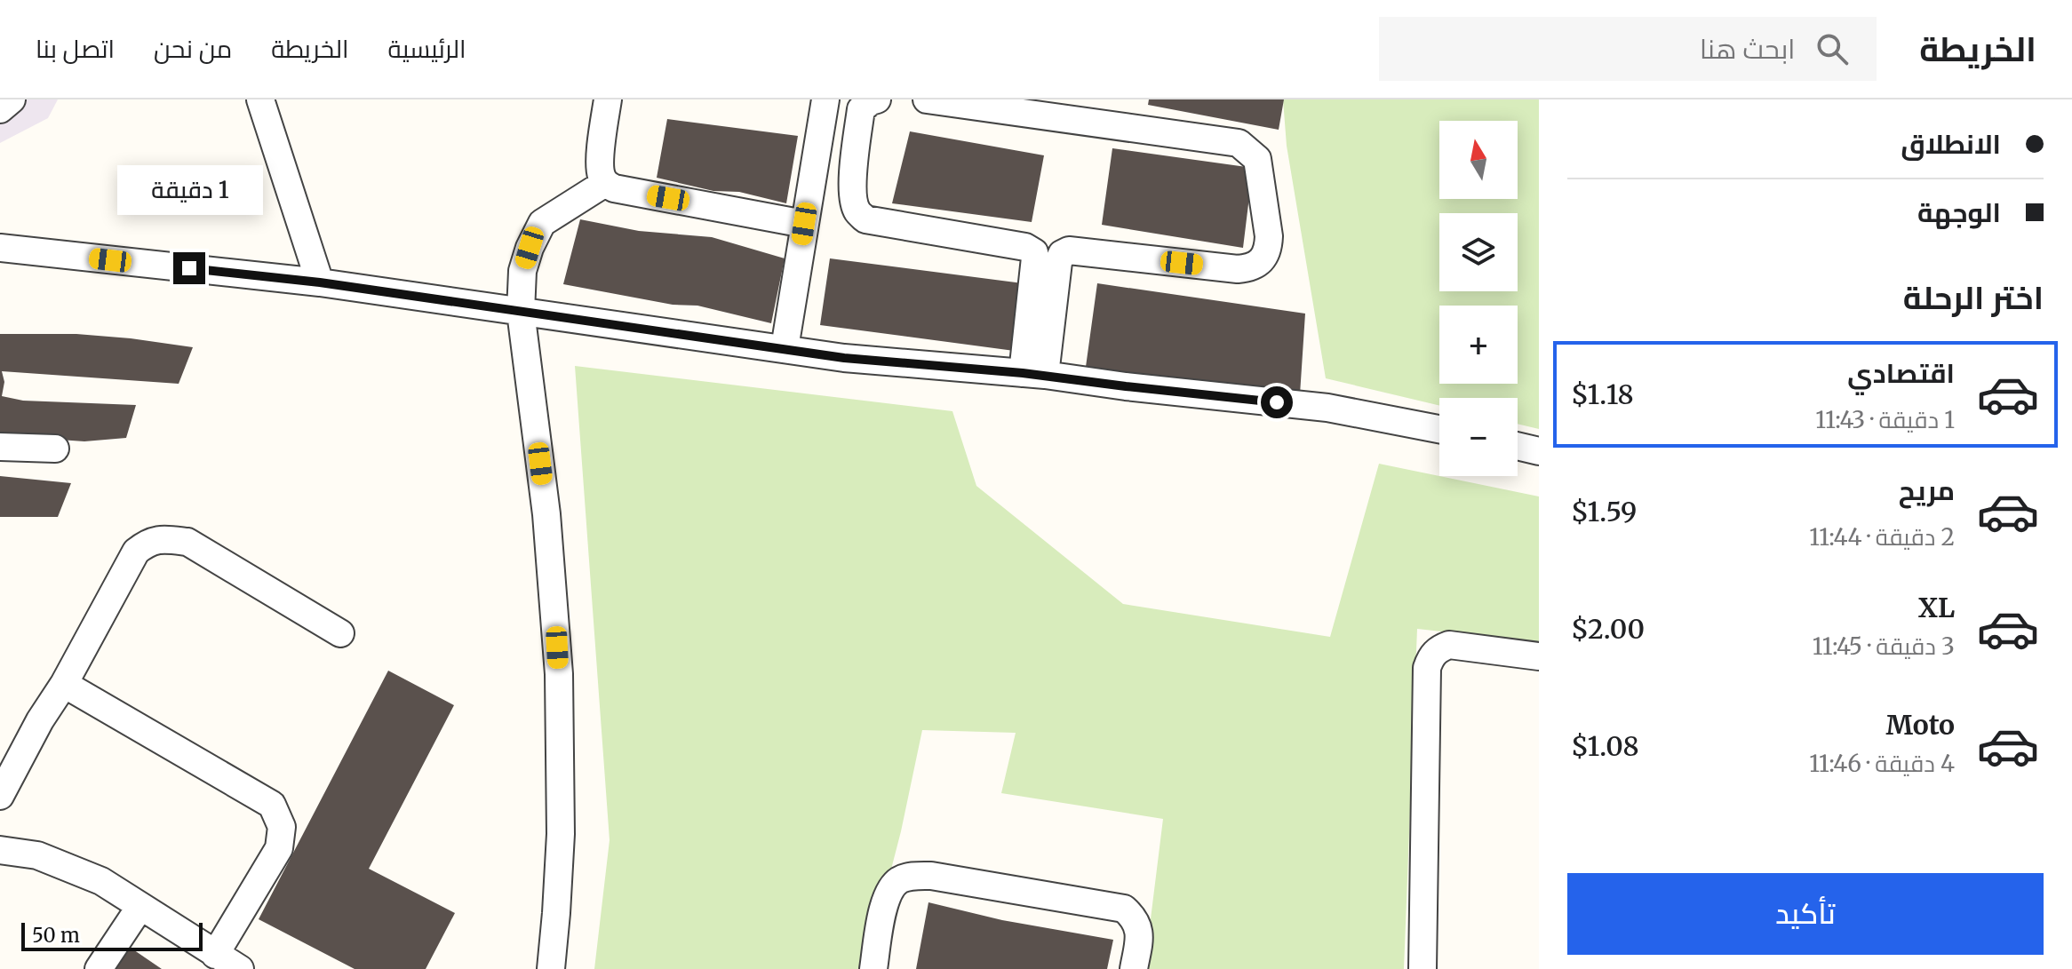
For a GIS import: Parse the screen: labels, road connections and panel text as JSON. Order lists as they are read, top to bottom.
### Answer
{
  "scale_bar": "50 m",
  "north": "top",
  "page": {
    "header": "الخريطة",
    "search": "ابحث هنا",
    "nav": [
      "الرئيسية",
      "الخريطة",
      "من نحن",
      "اتصل بنا"
    ],
    "banner": ["الانطلاق", "الوجهة"],
    "map_buttons": ["+", "−"],
    "bubble": "1 دقيقة",
    "heading": "اختر الرحلة",
    "list": [
      {
        "name": "اقتصادي",
        "note": "1 دقيقة · 11:43",
        "value": "$1.18"
      },
      {
        "name": "مريح",
        "note": "2 دقيقة · 11:44",
        "value": "$1.59"
      },
      {
        "name": "XL",
        "note": "3 دقيقة · 11:45",
        "value": "$2.00"
      },
      {
        "name": "Moto",
        "note": "4 دقيقة · 11:46",
        "value": "$1.08"
      }
    ],
    "buttons": "تأكيد",
    "scale": "50 m"
  }
}
